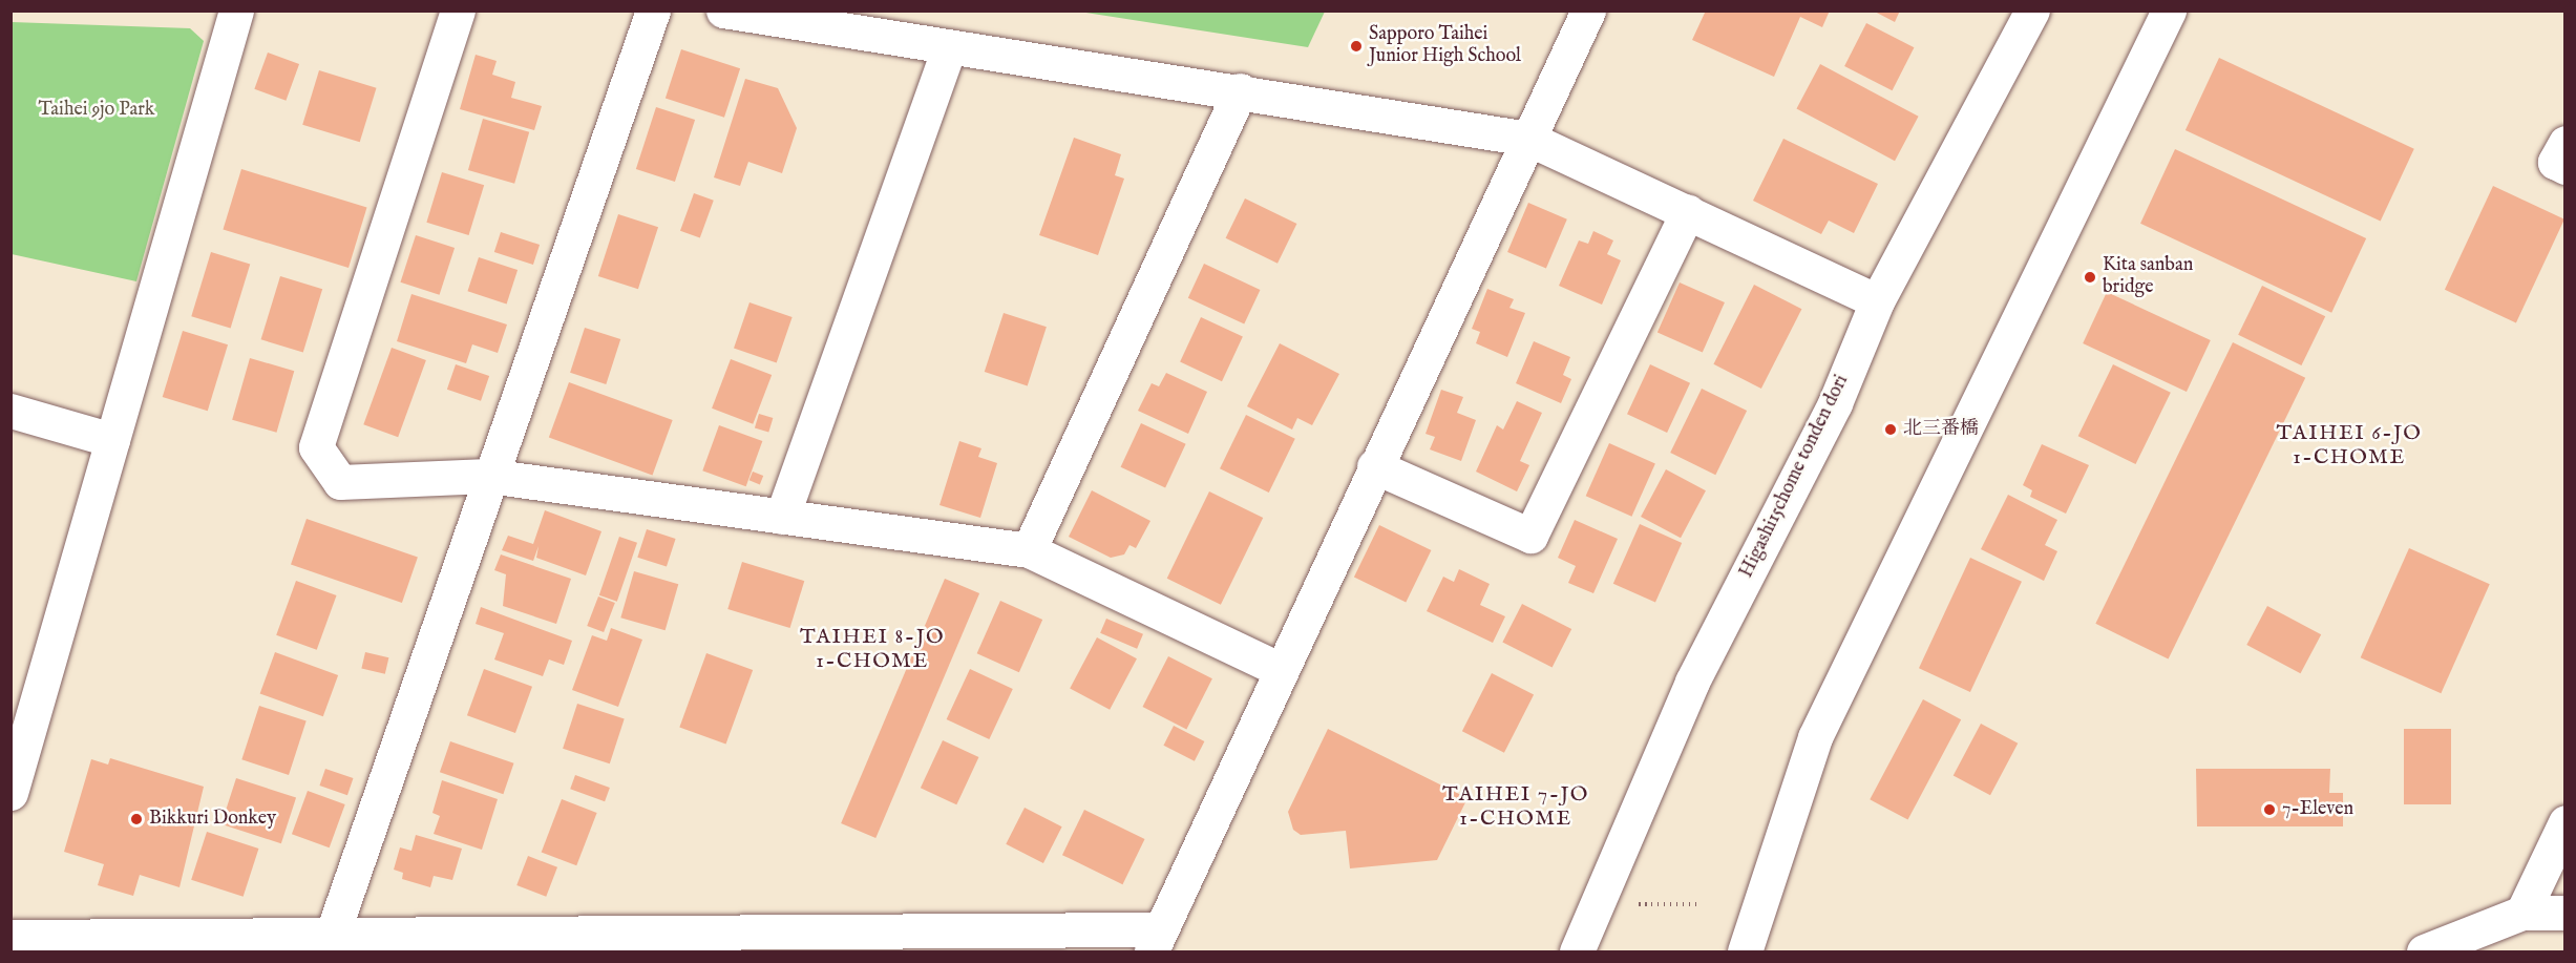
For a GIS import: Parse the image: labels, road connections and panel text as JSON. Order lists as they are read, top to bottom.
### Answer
{
  "streets": {
    "street": ["Higashi15chome tonden dori"]
  },
  "districts": ["TAIHEI 6-JO 1-CHOME", "TAIHEI 8-JO 1-CHOME", "TAIHEI 7-JO 1-CHOME"],
  "parks": ["Taihei 9jo Park"],
  "places": [
    "Sapporo Taihei Junior High School",
    "Kita sanban bridge",
    "北三番橋",
    "7-Eleven",
    "Bikkuri Donkey"
  ]
}
